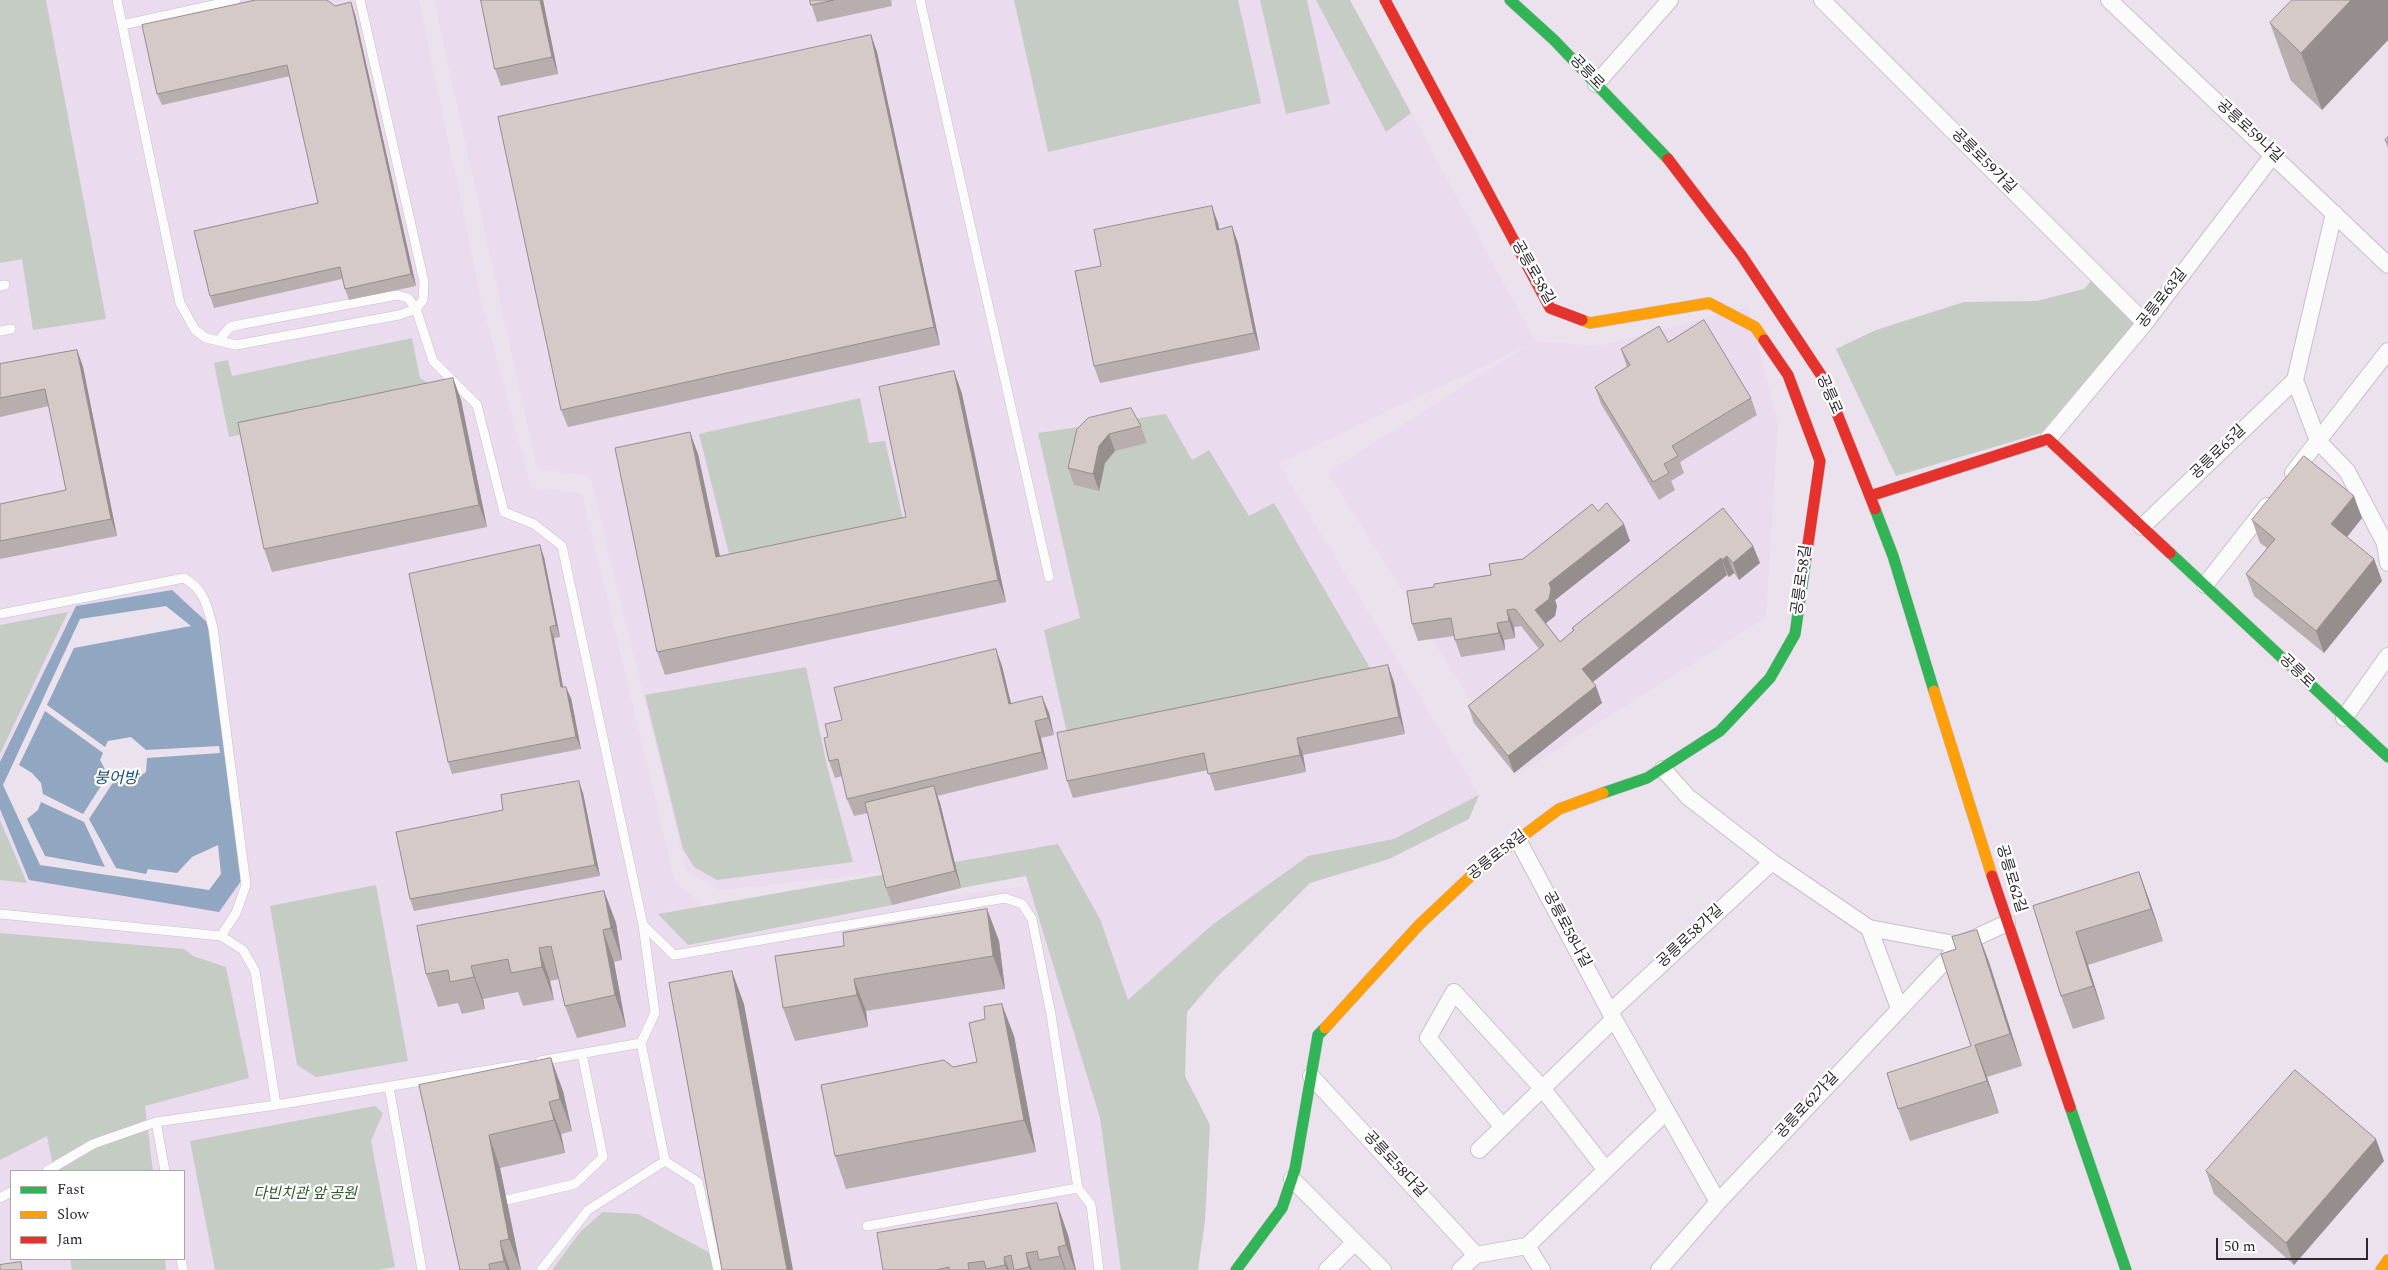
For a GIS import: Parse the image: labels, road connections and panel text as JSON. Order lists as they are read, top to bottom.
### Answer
{
  "streets": {
    "street": [
      "공릉로",
      "공릉로59나길",
      "공릉로59가길",
      "공릉로58길",
      "공릉로63길",
      "공릉로65길",
      "공릉로62길",
      "공릉로58나길",
      "공릉로58가길",
      "공릉로62가길",
      "공릉로58다길"
    ]
  },
  "crossings": [
    ["공릉로", "공릉로63길"],
    ["공릉로", "공릉로65길"],
    ["공릉로", "공릉로62길"],
    ["공릉로59나길", "공릉로63길"],
    ["공릉로59가길", "공릉로63길"],
    ["공릉로58길", "공릉로58나길"],
    ["공릉로58길", "공릉로58다길"],
    ["공릉로62길", "공릉로62가길"],
    ["공릉로58나길", "공릉로58가길"],
    ["공릉로58나길", "공릉로62가길"]
  ],
  "water": ["붕어방"],
  "parks": ["다빈치관 앞 공원"],
  "legend": ["Fast", "Slow", "Jam"],
  "scale_bar": "50 m"
}
